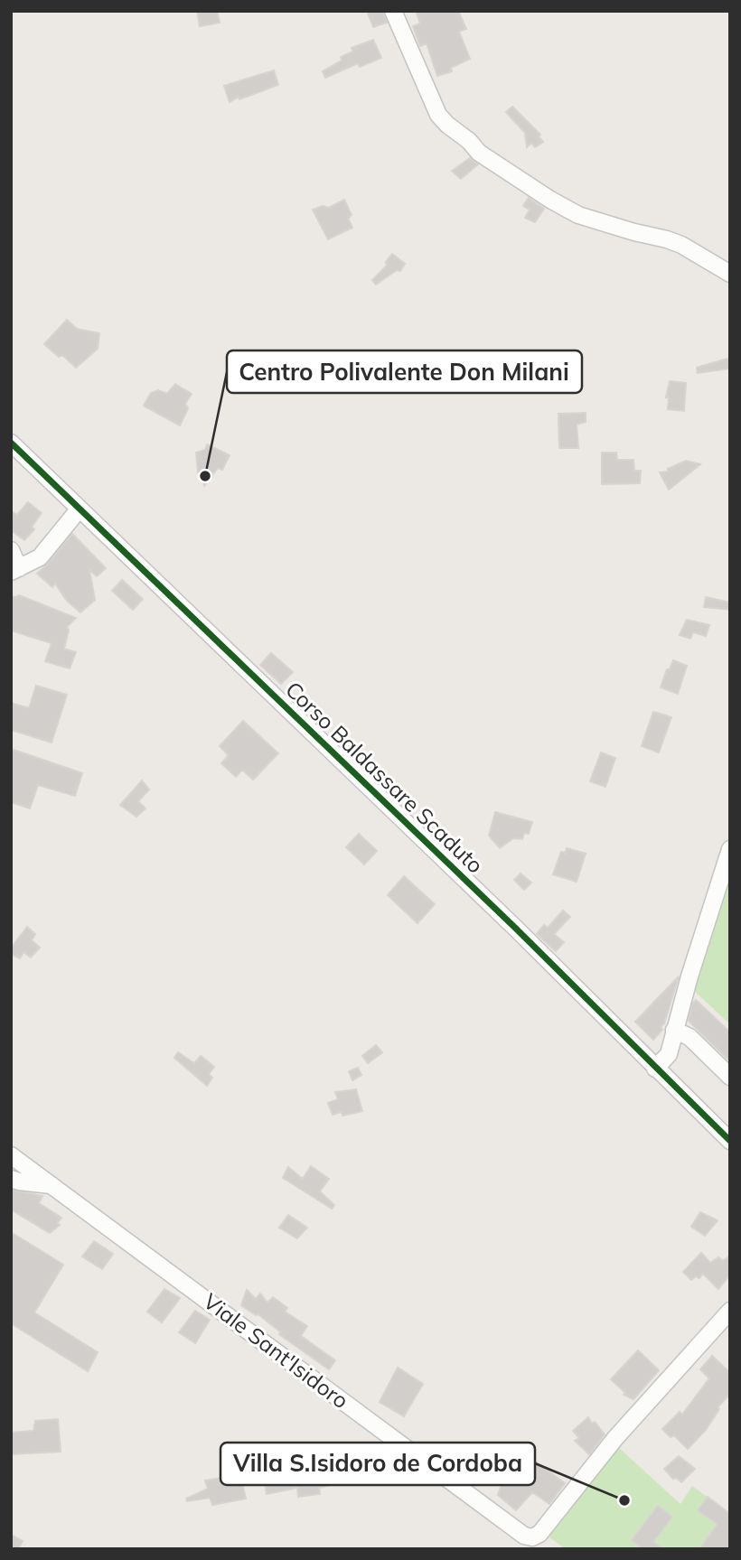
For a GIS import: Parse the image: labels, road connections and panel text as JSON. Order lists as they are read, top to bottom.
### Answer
{
  "streets": {
    "street": ["Corso Baldassare Scaduto", "Viale Sant'Isidoro"]
  },
  "places": ["Centro Polivalente Don Milani", "Villa S.Isidoro de Cordoba"]
}
